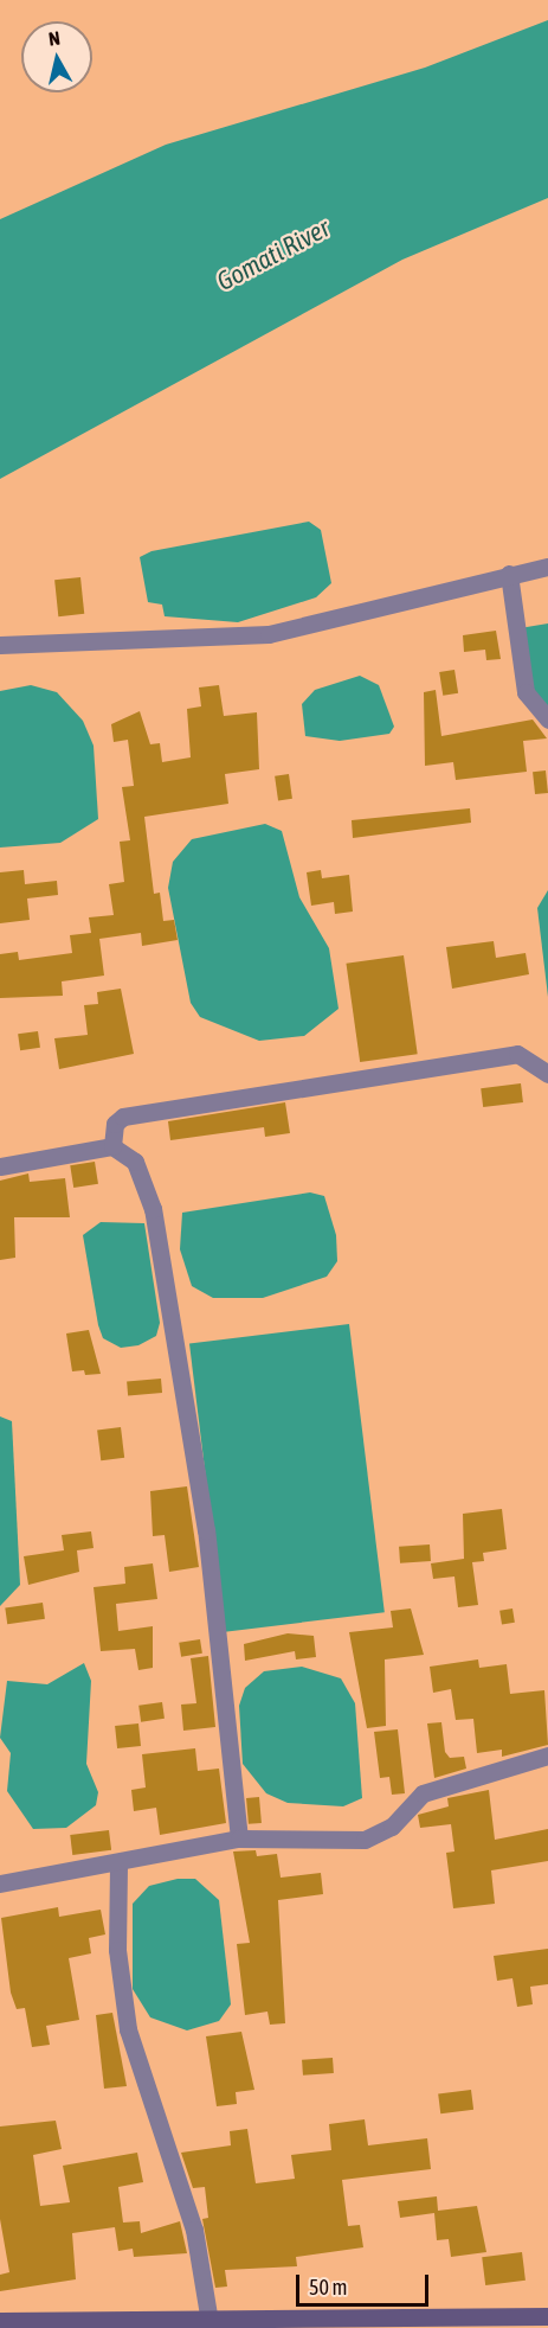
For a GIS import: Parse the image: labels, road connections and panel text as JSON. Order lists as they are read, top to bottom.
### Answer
{
  "water": ["Gomati River"],
  "scale_bar": "50 m",
  "north": "top"
}
